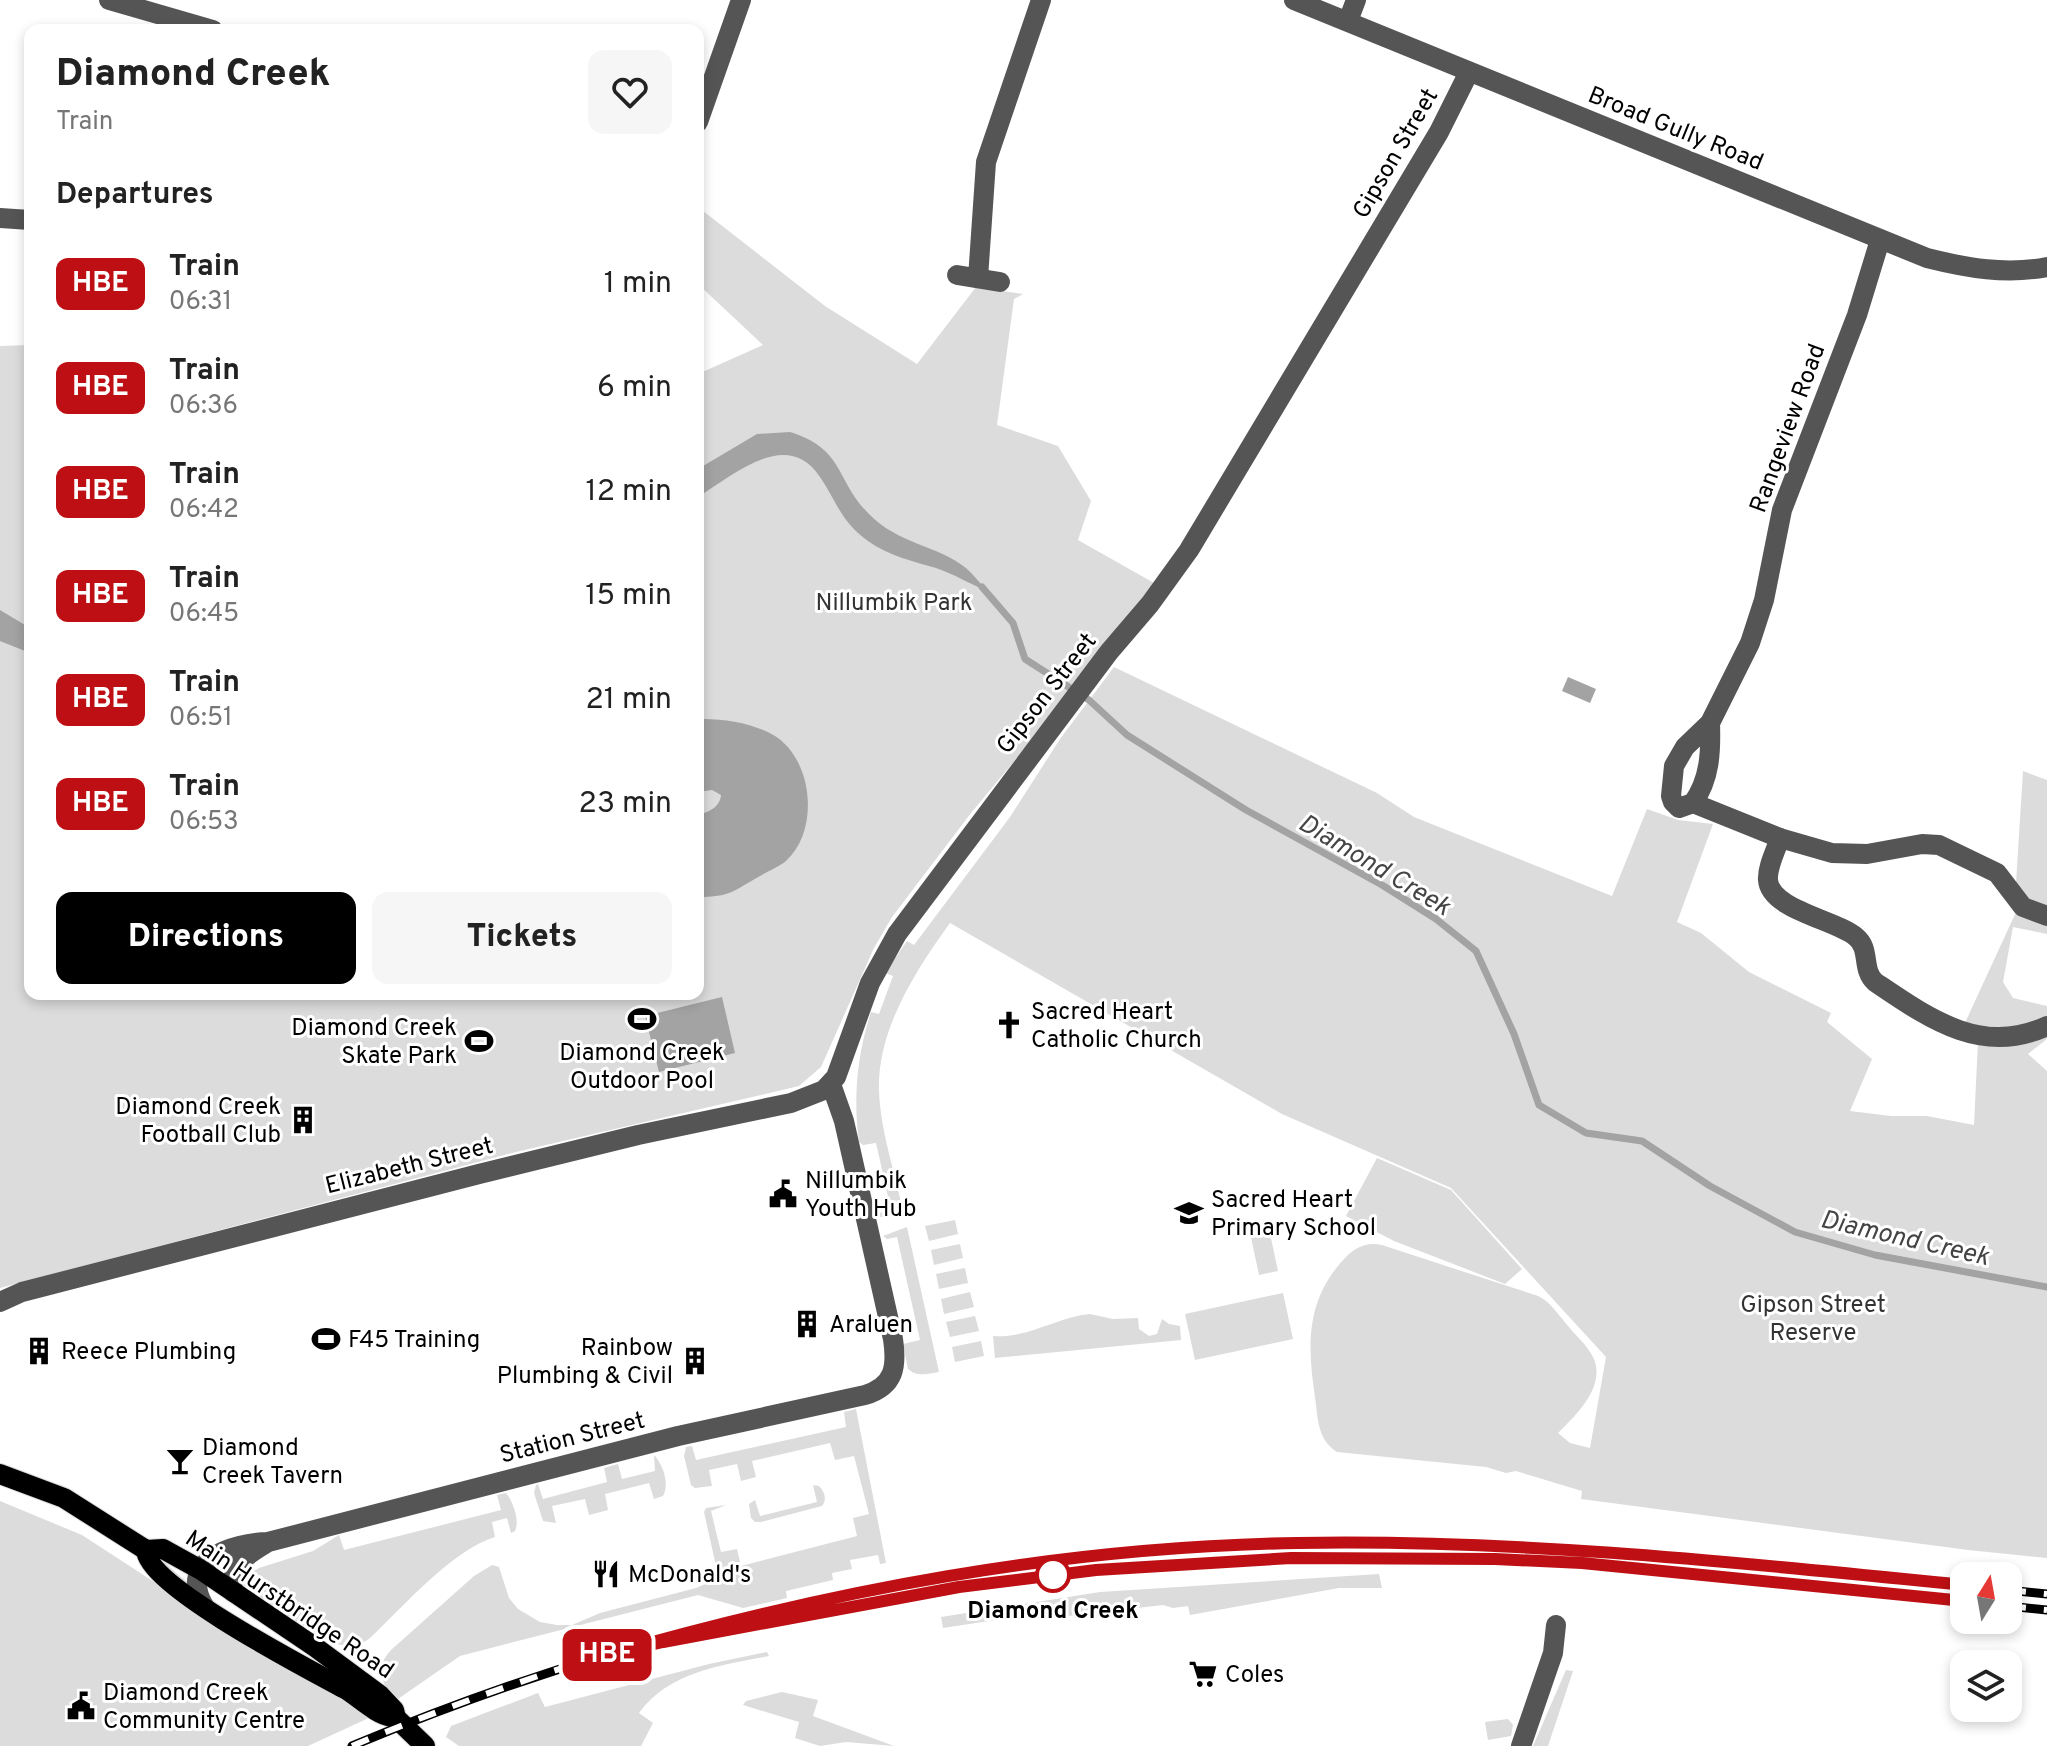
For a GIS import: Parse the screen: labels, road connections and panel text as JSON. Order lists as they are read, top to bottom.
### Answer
{
  "streets": {
    "main road": ["Main Hurstbridge Road"],
    "street": [
      "Broad Gully Road",
      "Gipson Street",
      "Rangeview Road",
      "Elizabeth Street",
      "Station Street"
    ]
  },
  "crossings": [
    ["Broad Gully Road", "Gipson Street"],
    ["Broad Gully Road", "Rangeview Road"],
    ["Gipson Street", "Elizabeth Street"],
    ["Gipson Street", "Station Street"],
    ["Elizabeth Street", "Station Street"],
    ["Station Street", "Main Hurstbridge Road"]
  ],
  "water": ["Diamond Creek"],
  "parks": ["Nillumbik Park", "Gipson Street Reserve"],
  "places": {
    "sports": ["Diamond Creek Outdoor Pool", "Diamond Creek Skate Park", "F45 Training"],
    "church": ["Sacred Heart Catholic Church"],
    "building": [
      "Diamond Creek Football Club",
      "Araluen",
      "Reece Plumbing",
      "Rainbow Plumbing & Civil"
    ],
    "public building": ["Nillumbik Youth Hub", "Diamond Creek Community Centre"],
    "school or university": ["Sacred Heart Primary School"],
    "bar": ["Diamond Creek Tavern"],
    "restaurant": ["McDonald's"],
    "other": ["Diamond Creek"],
    "supermarket": ["Coles"]
  },
  "north": "top",
  "page": {
    "on_map": "HBE",
    "heading": [
      ["Diamond Creek", "Train"],
      "Departures"
    ],
    "list": [
      {
        "mark": "HBE",
        "name": "Train",
        "note": "06:31",
        "value": "1 min"
      },
      {
        "mark": "HBE",
        "name": "Train",
        "note": "06:36",
        "value": "6 min"
      },
      {
        "mark": "HBE",
        "name": "Train",
        "note": "06:42",
        "value": "12 min"
      },
      {
        "mark": "HBE",
        "name": "Train",
        "note": "06:45",
        "value": "15 min"
      },
      {
        "mark": "HBE",
        "name": "Train",
        "note": "06:51",
        "value": "21 min"
      },
      {
        "mark": "HBE",
        "name": "Train",
        "note": "06:53",
        "value": "23 min"
      }
    ],
    "buttons": ["Directions", "Tickets"]
  }
}
